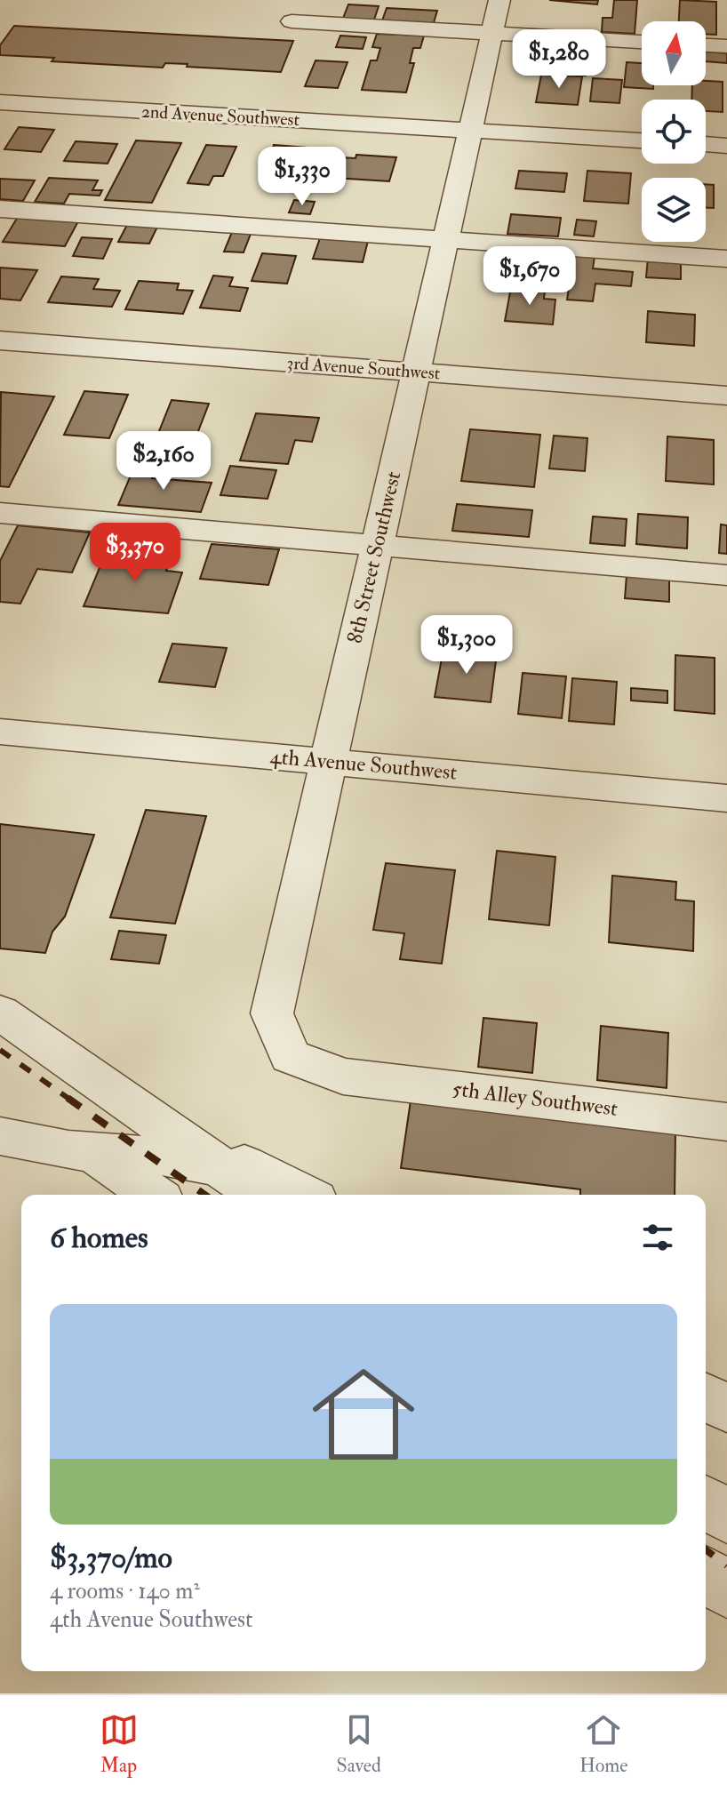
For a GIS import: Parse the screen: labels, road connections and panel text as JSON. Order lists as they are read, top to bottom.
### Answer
{
  "streets": {
    "street": [
      "2nd Avenue Southwest",
      "3rd Avenue Southwest",
      "8th Street Southwest",
      "4th Avenue Southwest",
      "5th Alley Southwest"
    ]
  },
  "crossings": [
    ["2nd Avenue Southwest", "8th Street Southwest"],
    ["3rd Avenue Southwest", "8th Street Southwest"],
    ["8th Street Southwest", "4th Avenue Southwest"],
    ["8th Street Southwest", "5th Alley Southwest"]
  ],
  "north": "top",
  "page": {
    "price": [
      "$1,280",
      "$1,330",
      "$1,670",
      "$2,160",
      "$3,370",
      "$1,300"
    ],
    "heading": "6 homes",
    "list": [
      {
        "name": "$3,370/mo",
        "note": "4 rooms · 140 m² · 4th Avenue Southwest"
      }
    ],
    "tabs": ["Map", "Saved", "Home"]
  }
}
